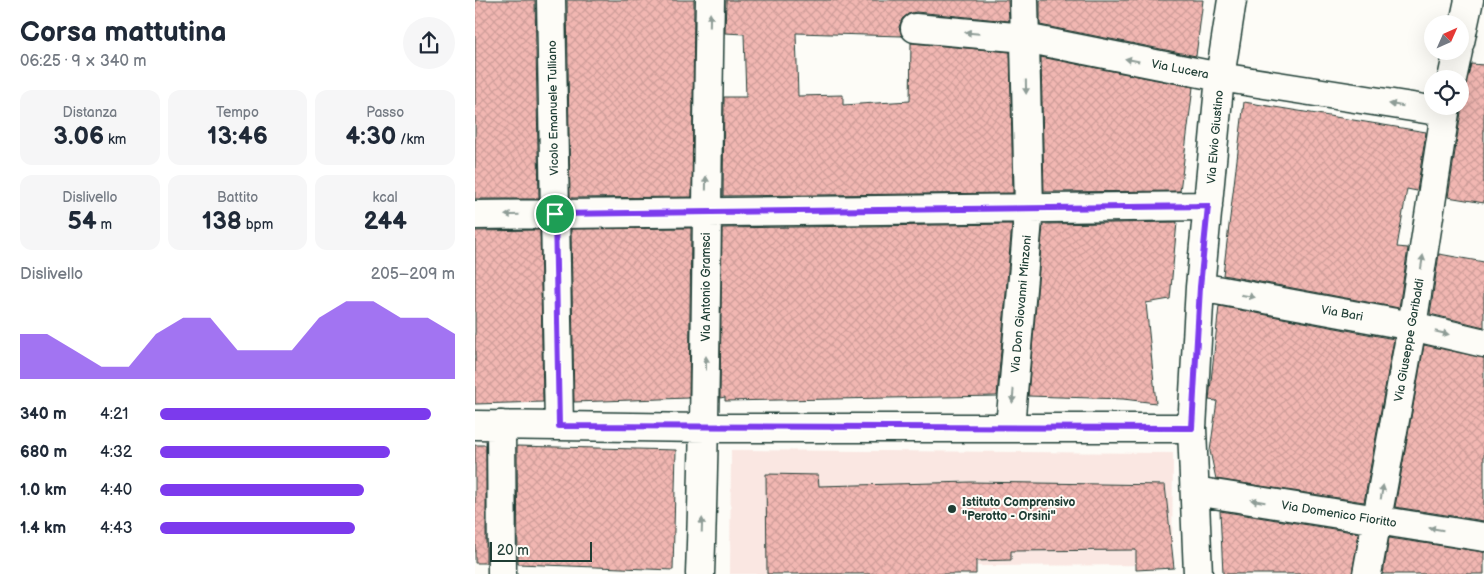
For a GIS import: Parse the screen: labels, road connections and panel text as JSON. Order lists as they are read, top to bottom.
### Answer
{
  "streets": {
    "street": [
      "Via Lucera",
      "Vicolo Emanuele Tulliano",
      "Via Elvio Giustino",
      "Via Antonio Gramsci",
      "Via Don Giovanni Minzoni",
      "Via Bari",
      "Via Giuseppe Garibaldi",
      "Via Domenico Fioritto"
    ]
  },
  "crossings": [
    ["Via Lucera", "Via Elvio Giustino"],
    ["Via Lucera", "Via Don Giovanni Minzoni"],
    ["Via Elvio Giustino", "Via Bari"],
    ["Via Elvio Giustino", "Via Domenico Fioritto"],
    ["Via Bari", "Via Giuseppe Garibaldi"],
    ["Via Giuseppe Garibaldi", "Via Domenico Fioritto"]
  ],
  "one_way": [
    "Via Antonio Gramsci",
    "Via Don Giovanni Minzoni",
    "Via Bari",
    "Via Giuseppe Garibaldi",
    "Via Domenico Fioritto"
  ],
  "places": ["Istituto Comprensivo \"Perotto - Orsini\""],
  "scale_bar": "20 m",
  "north": "top right",
  "page": {
    "heading": ["Corsa mattutina", "06:25 · 9 × 340 m"],
    "stats": [
      ["Distanza", "3.06 km"],
      ["Tempo", "13:46"],
      ["Passo", "4:30 /km"],
      ["Dislivello", "54 m"],
      ["Battito", "138 bpm"],
      ["kcal", "244"]
    ],
    "chart": ["Dislivello", "205–209 m"],
    "list": [
      {
        "name": "340 m",
        "note": "4:21"
      },
      {
        "name": "680 m",
        "note": "4:32"
      },
      {
        "name": "1.0 km",
        "note": "4:40"
      },
      {
        "name": "1.4 km",
        "note": "4:43"
      }
    ],
    "scale": "20 m"
  }
}
